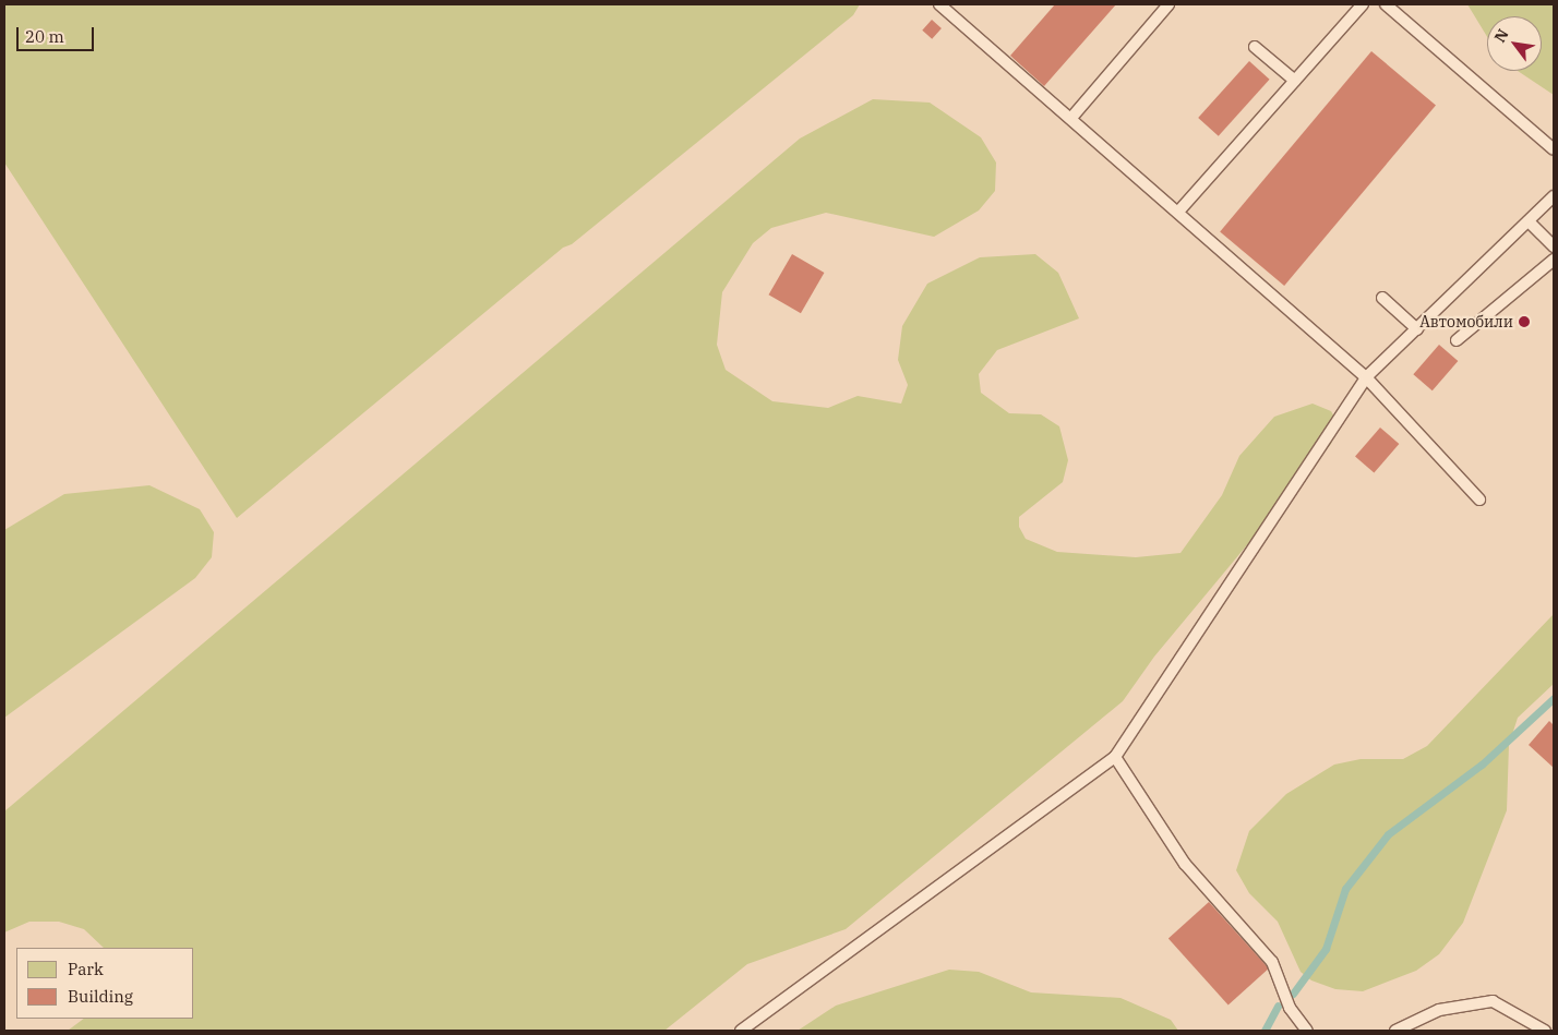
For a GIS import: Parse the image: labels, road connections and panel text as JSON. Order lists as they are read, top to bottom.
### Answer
{
  "places": ["Автомобили"],
  "legend": ["Park", "Building"],
  "scale_bar": "20 m",
  "north": "top left"
}
